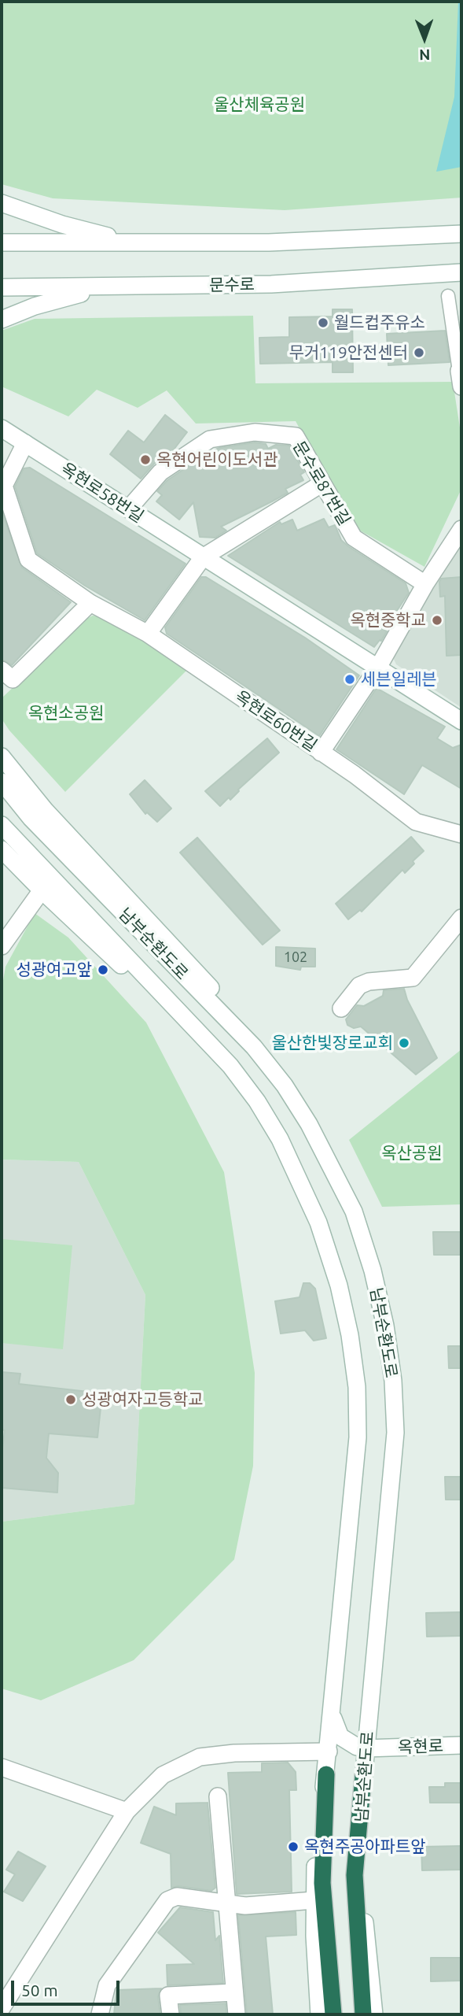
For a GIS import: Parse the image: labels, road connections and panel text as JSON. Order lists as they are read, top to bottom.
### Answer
{
  "streets": {
    "main road": [
      "문수로",
      "문수로87번길",
      "옥현로58번길",
      "옥현로60번길",
      "남부순환도로",
      "옥현로"
    ]
  },
  "crossings": [
    ["문수로87번길", "옥현로58번길"],
    ["옥현로58번길", "옥현로60번길"],
    ["남부순환도로", "옥현로"]
  ],
  "parks": ["울산체육공원", "옥현소공원", "옥산공원"],
  "places": [
    "월드컵주유소",
    "무거119안전센터",
    "옥현어린이도서관",
    "옥현중학교",
    "세븐일레븐",
    "성광여고앞",
    "울산한빛장로교회",
    "성광여자고등학교",
    "옥현주공아파트앞"
  ],
  "house_numbers": ["102"],
  "scale_bar": "50 m",
  "north": "bottom"
}
